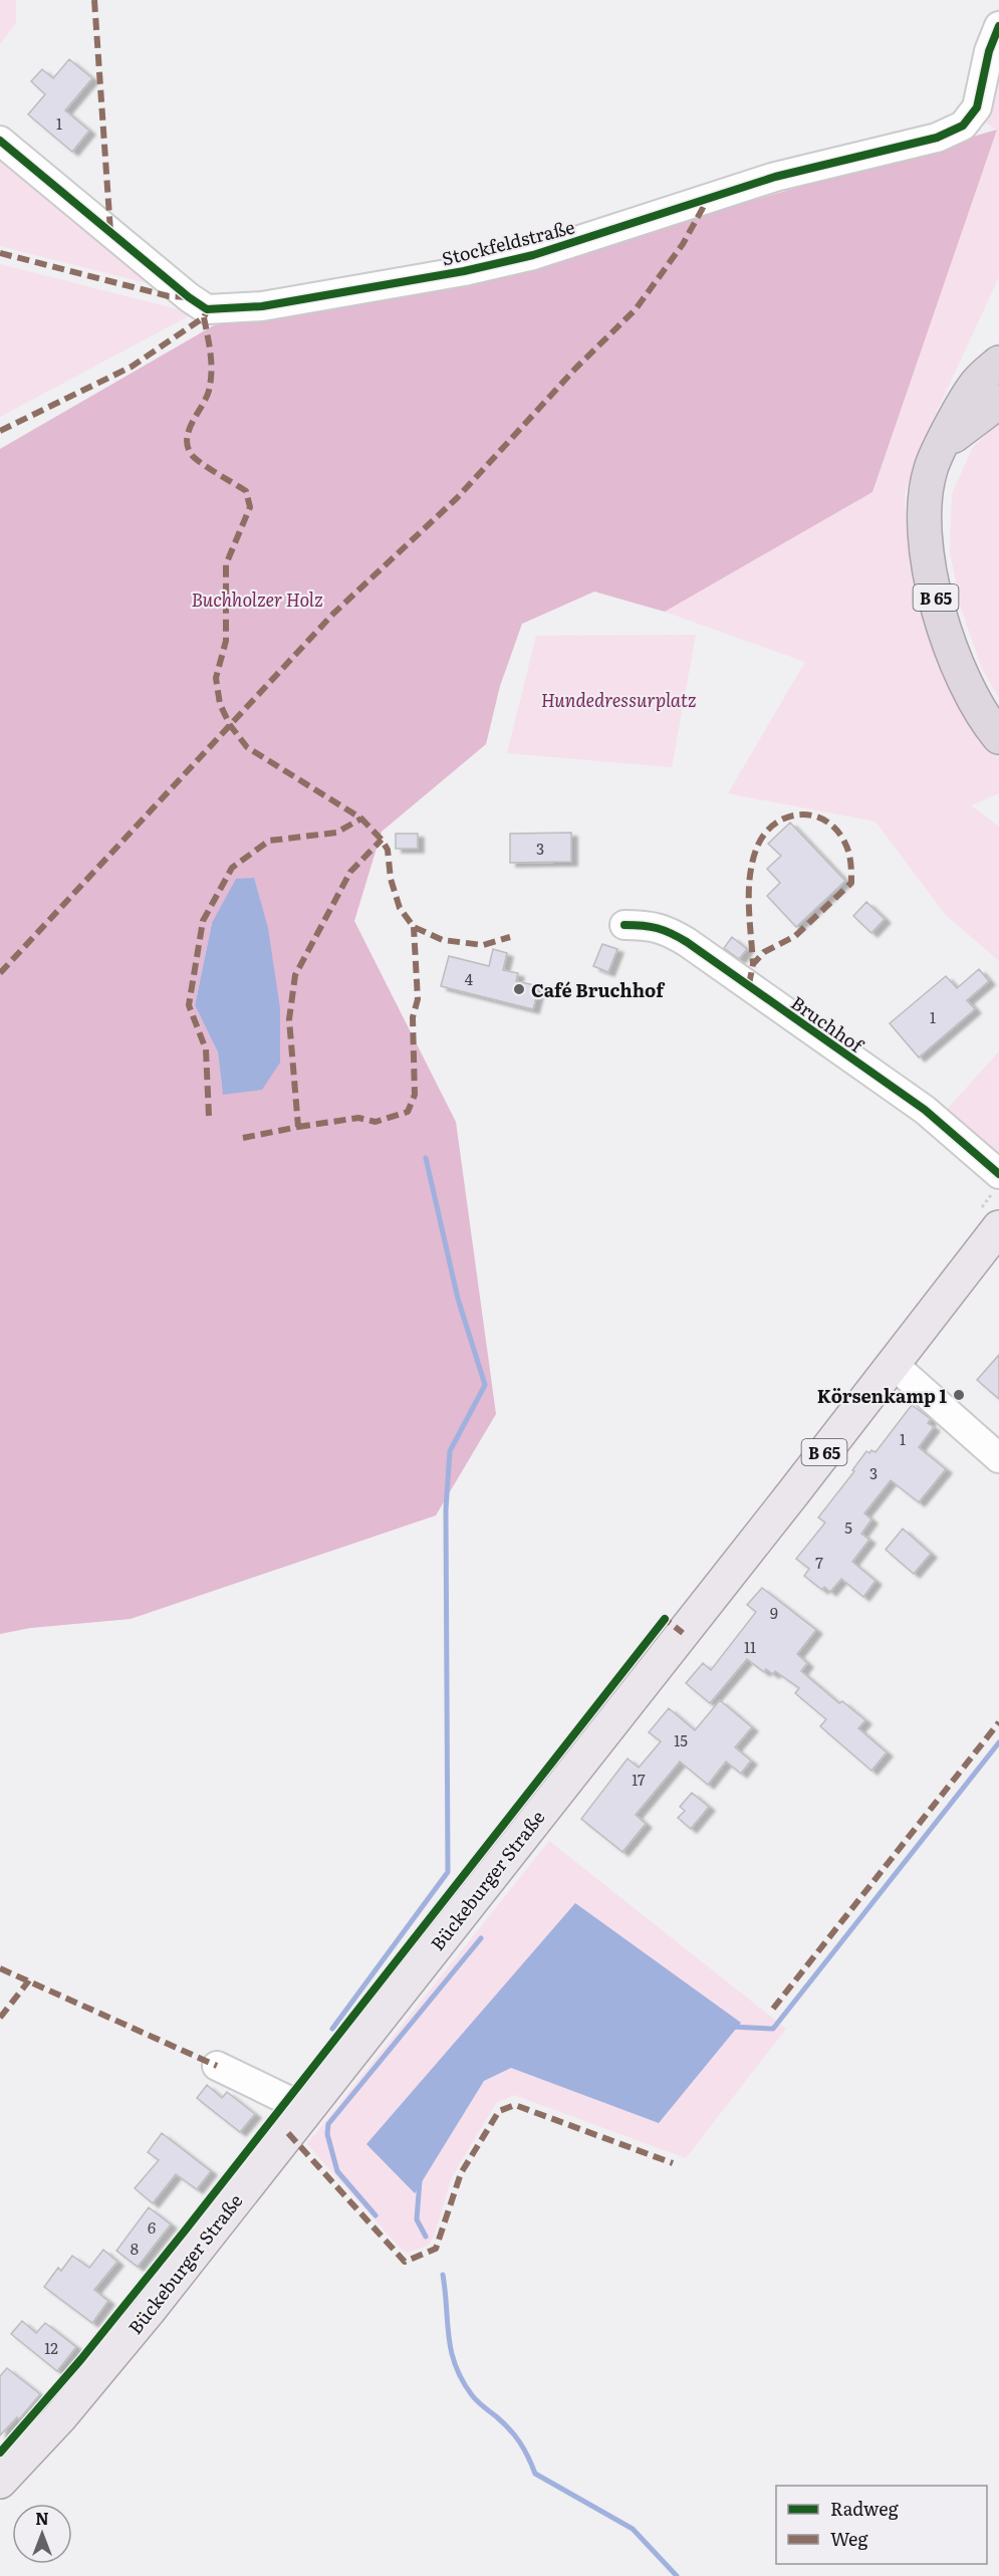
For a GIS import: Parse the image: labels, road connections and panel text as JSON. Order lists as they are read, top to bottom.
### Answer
{
  "streets": {
    "highway": ["B 65"],
    "main road": ["Bückeburger Straße"],
    "street": ["Stockfeldstraße", "Bruchhof"]
  },
  "parks": ["Buchholzer Holz", "Hundedressurplatz"],
  "places": ["Café Bruchhof", "Körsenkamp 1"],
  "house_numbers": [
    "1",
    "3",
    "4",
    "1",
    "1",
    "3",
    "5",
    "7",
    "9",
    "11",
    "15",
    "17",
    "6",
    "8",
    "12"
  ],
  "legend": ["Radweg", "Weg"],
  "north": "top"
}
